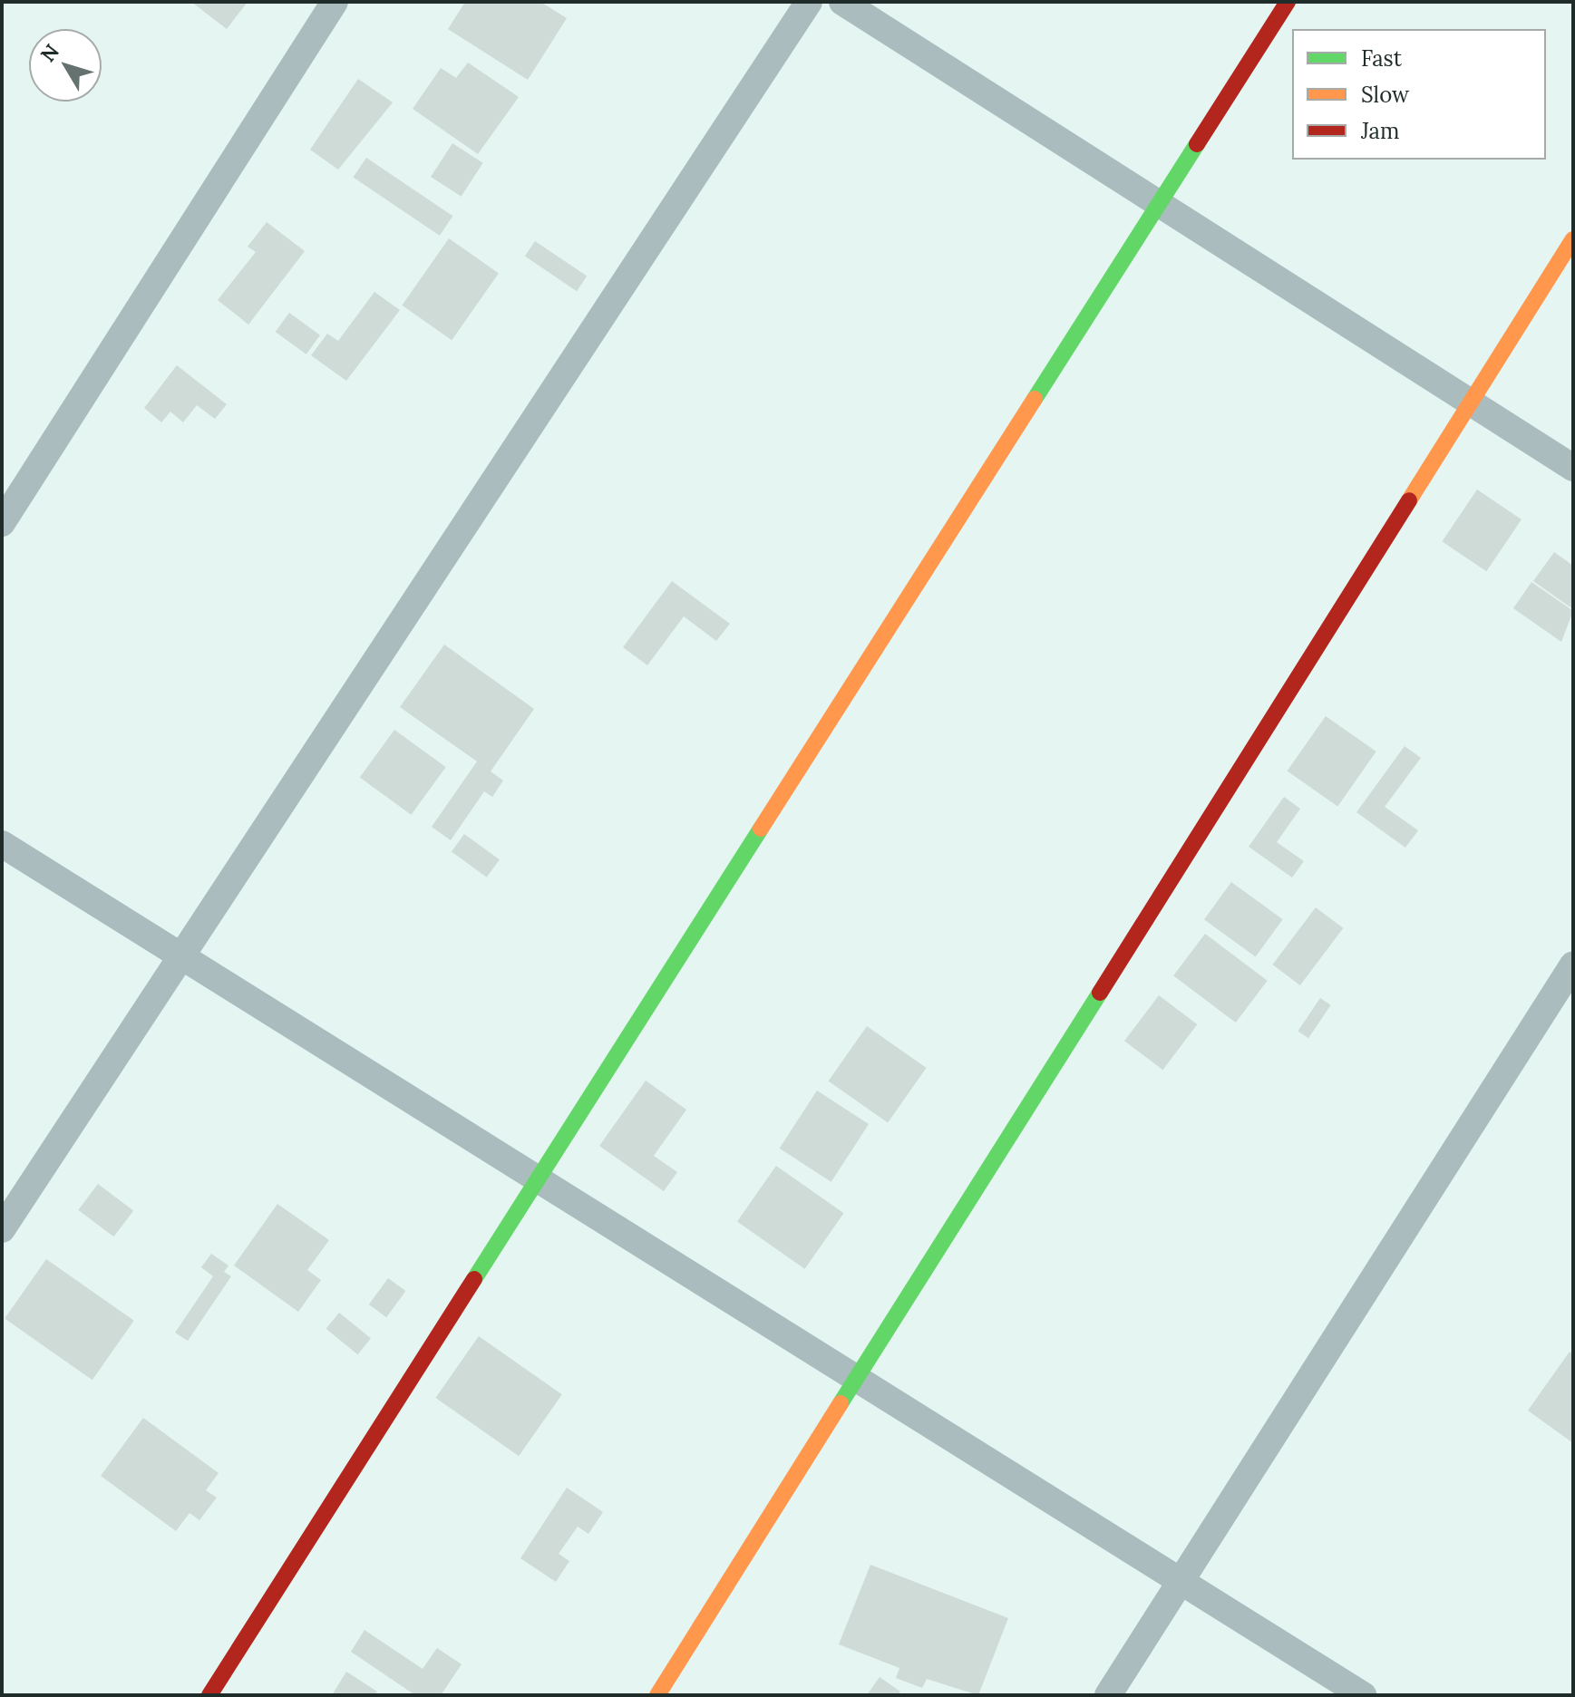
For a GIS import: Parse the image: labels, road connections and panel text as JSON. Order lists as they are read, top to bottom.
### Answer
{
  "legend": ["Fast", "Slow", "Jam"],
  "north": "top left"
}
